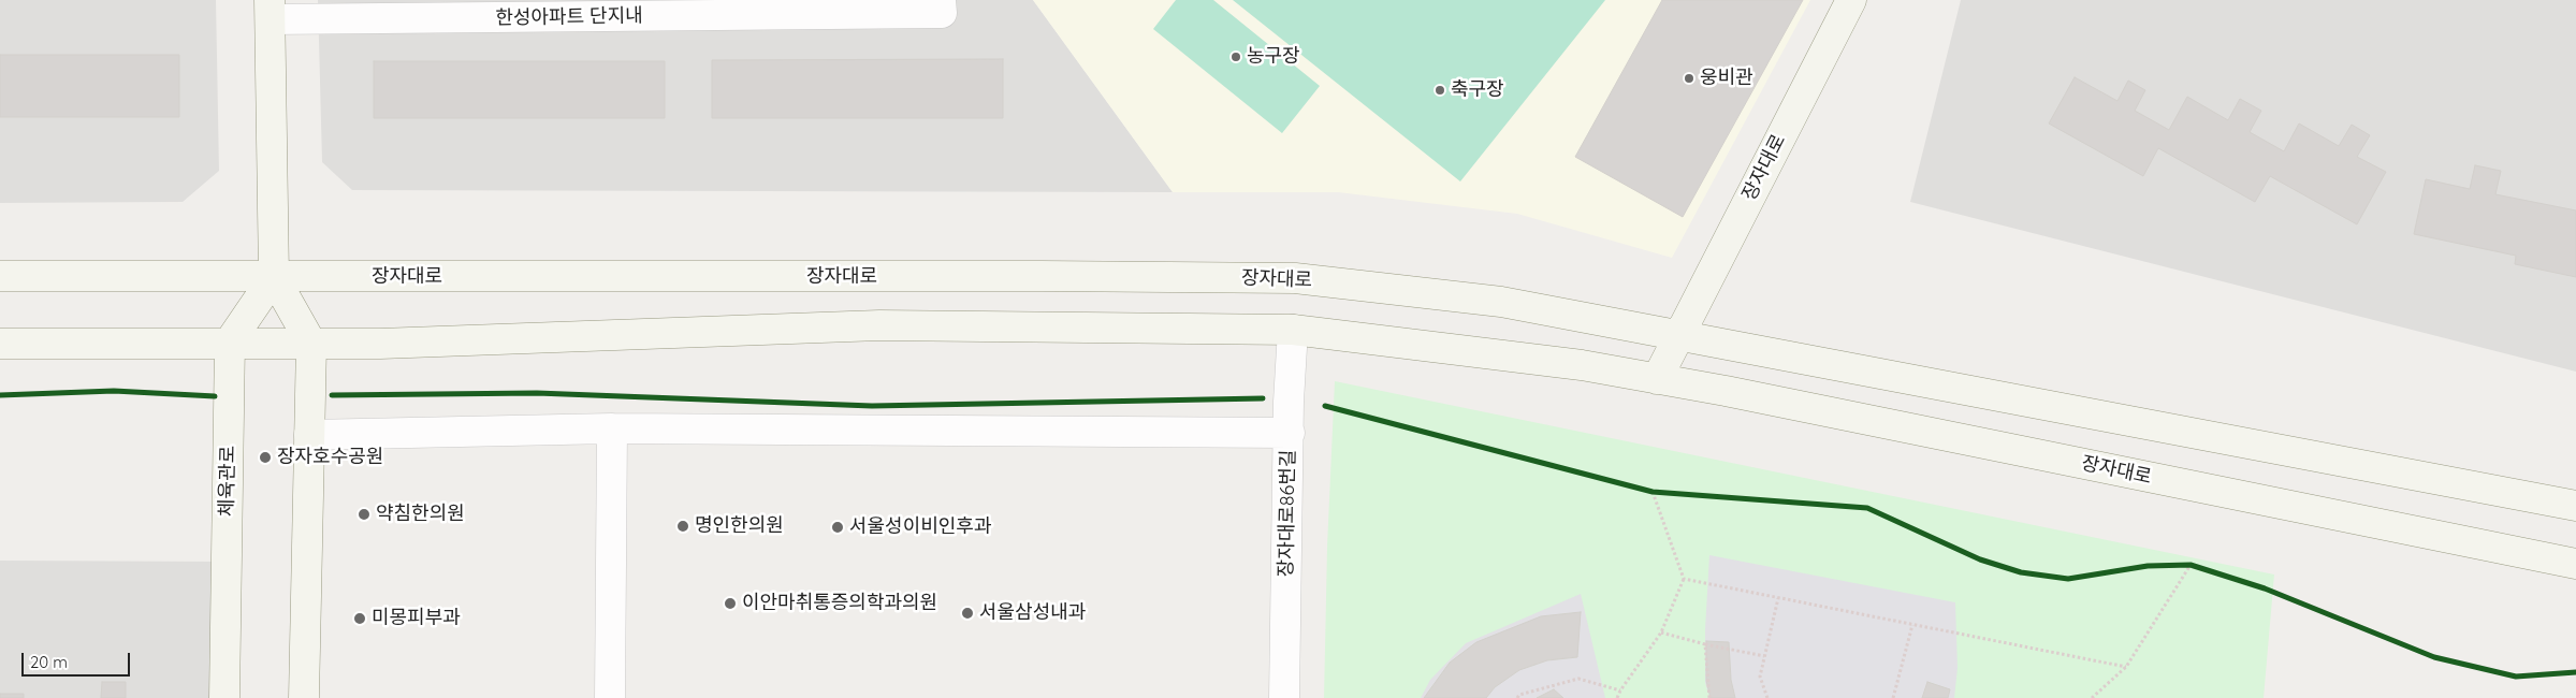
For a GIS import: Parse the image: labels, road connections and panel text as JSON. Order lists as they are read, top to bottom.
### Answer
{
  "streets": {
    "street": [
      "한성아파트 단지내",
      "장자대로",
      "체육관로",
      "장자대로86번길"
    ]
  },
  "crossings": [
    ["장자대로", "체육관로"],
    ["장자대로", "장자대로86번길"]
  ],
  "places": [
    "농구장",
    "웅비관",
    "축구장",
    "장자호수공원",
    "약침한의원",
    "명인한의원",
    "서울성이비인후과",
    "이안마취통증의학과의원",
    "서울삼성내과",
    "미몽피부과"
  ],
  "scale_bar": "20 m"
}
